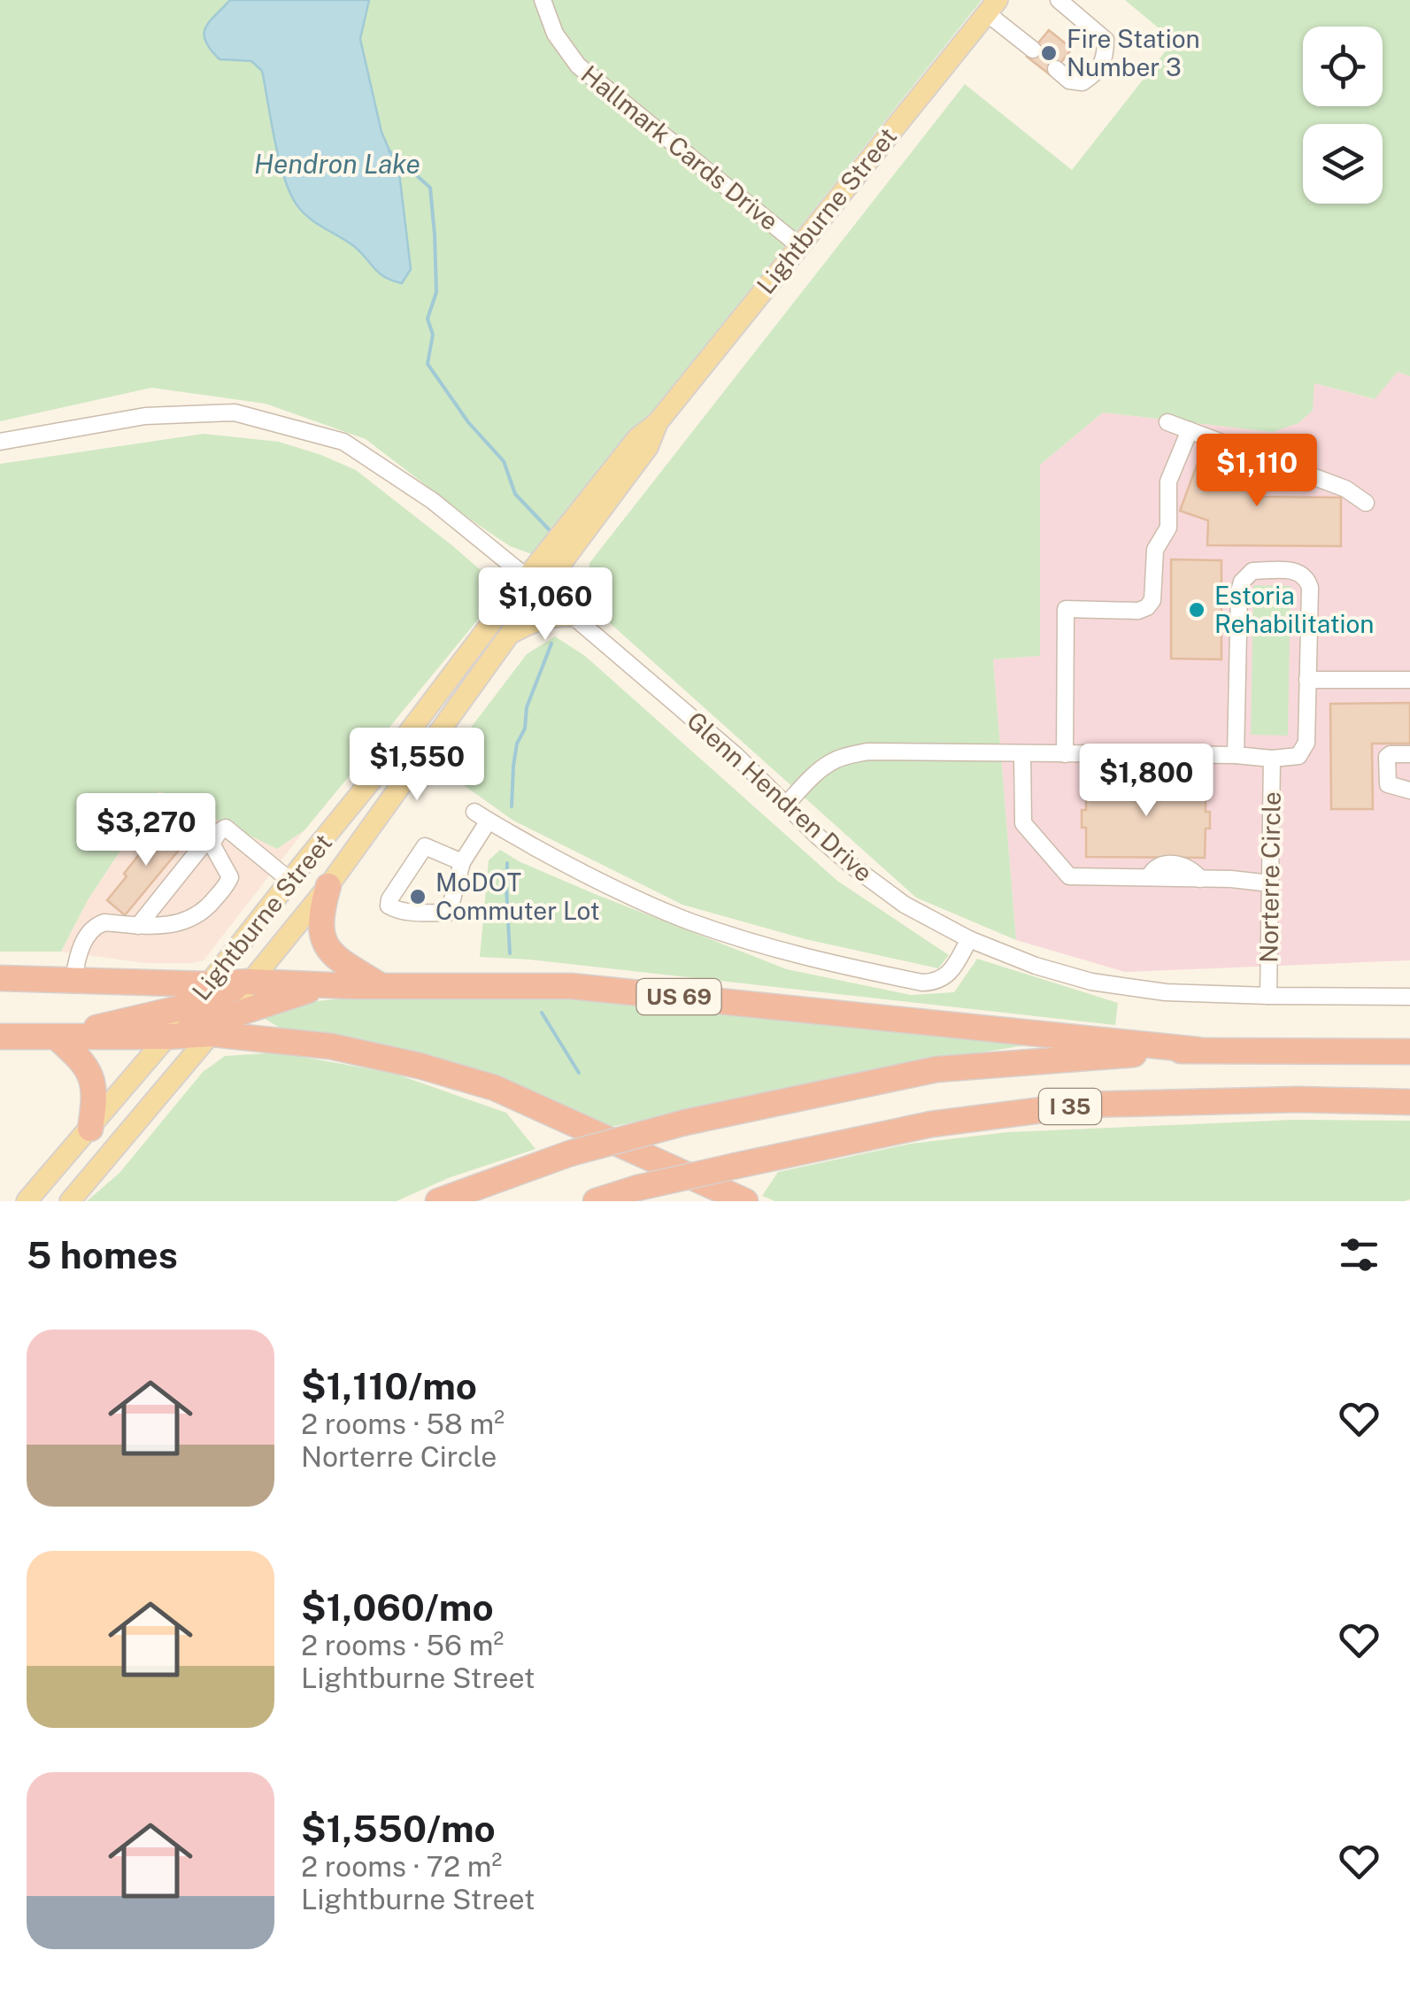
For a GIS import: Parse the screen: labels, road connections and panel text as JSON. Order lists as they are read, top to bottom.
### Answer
{
  "streets": {
    "highway": ["US 69", "I 35"],
    "main road": ["Lightburne Street"],
    "street": ["Hallmark Cards Drive", "Glenn Hendren Drive", "Norterre Circle"]
  },
  "crossings": [
    ["Hallmark Cards Drive", "Lightburne Street"],
    ["Lightburne Street", "Glenn Hendren Drive"],
    ["Lightburne Street", "US 69"],
    ["Glenn Hendren Drive", "Norterre Circle"],
    ["US 69", "I 35"]
  ],
  "water": ["Hendron Lake"],
  "places": ["Fire Station Number 3", "Estoria Rehabilitation", "MoDOT Commuter Lot"],
  "page": {
    "price": [
      "$1,110",
      "$1,060",
      "$1,550",
      "$1,800",
      "$3,270"
    ],
    "heading": "5 homes",
    "list": [
      {
        "name": "$1,110/mo",
        "note": "2 rooms · 58 m² · Norterre Circle"
      },
      {
        "name": "$1,060/mo",
        "note": "2 rooms · 56 m² · Lightburne Street"
      },
      {
        "name": "$1,550/mo",
        "note": "2 rooms · 72 m² · Lightburne Street"
      }
    ]
  }
}
